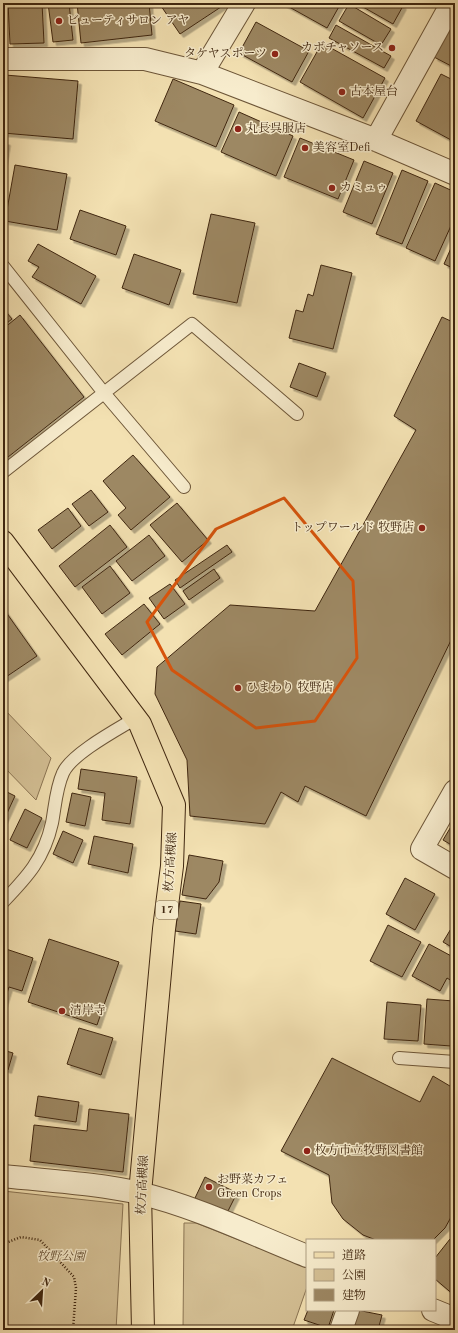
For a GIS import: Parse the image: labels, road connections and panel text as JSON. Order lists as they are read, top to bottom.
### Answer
{
  "streets": {
    "main road": ["枚方高槻線", "17"]
  },
  "parks": ["牧野公園"],
  "places": [
    "ビューティサロン アヤ",
    "カボチャソース",
    "タケヤスポーツ",
    "古本屋台",
    "丸長呉服店",
    "美容室Defi",
    "カミュゥ",
    "トップワールド 牧野店",
    "ひまわり 牧野店",
    "清岸寺",
    "枚方市立牧野図書館",
    "お野菜カフェ Green Crops"
  ],
  "legend": ["道路", "公園", "建物"],
  "north": "top right"
}
